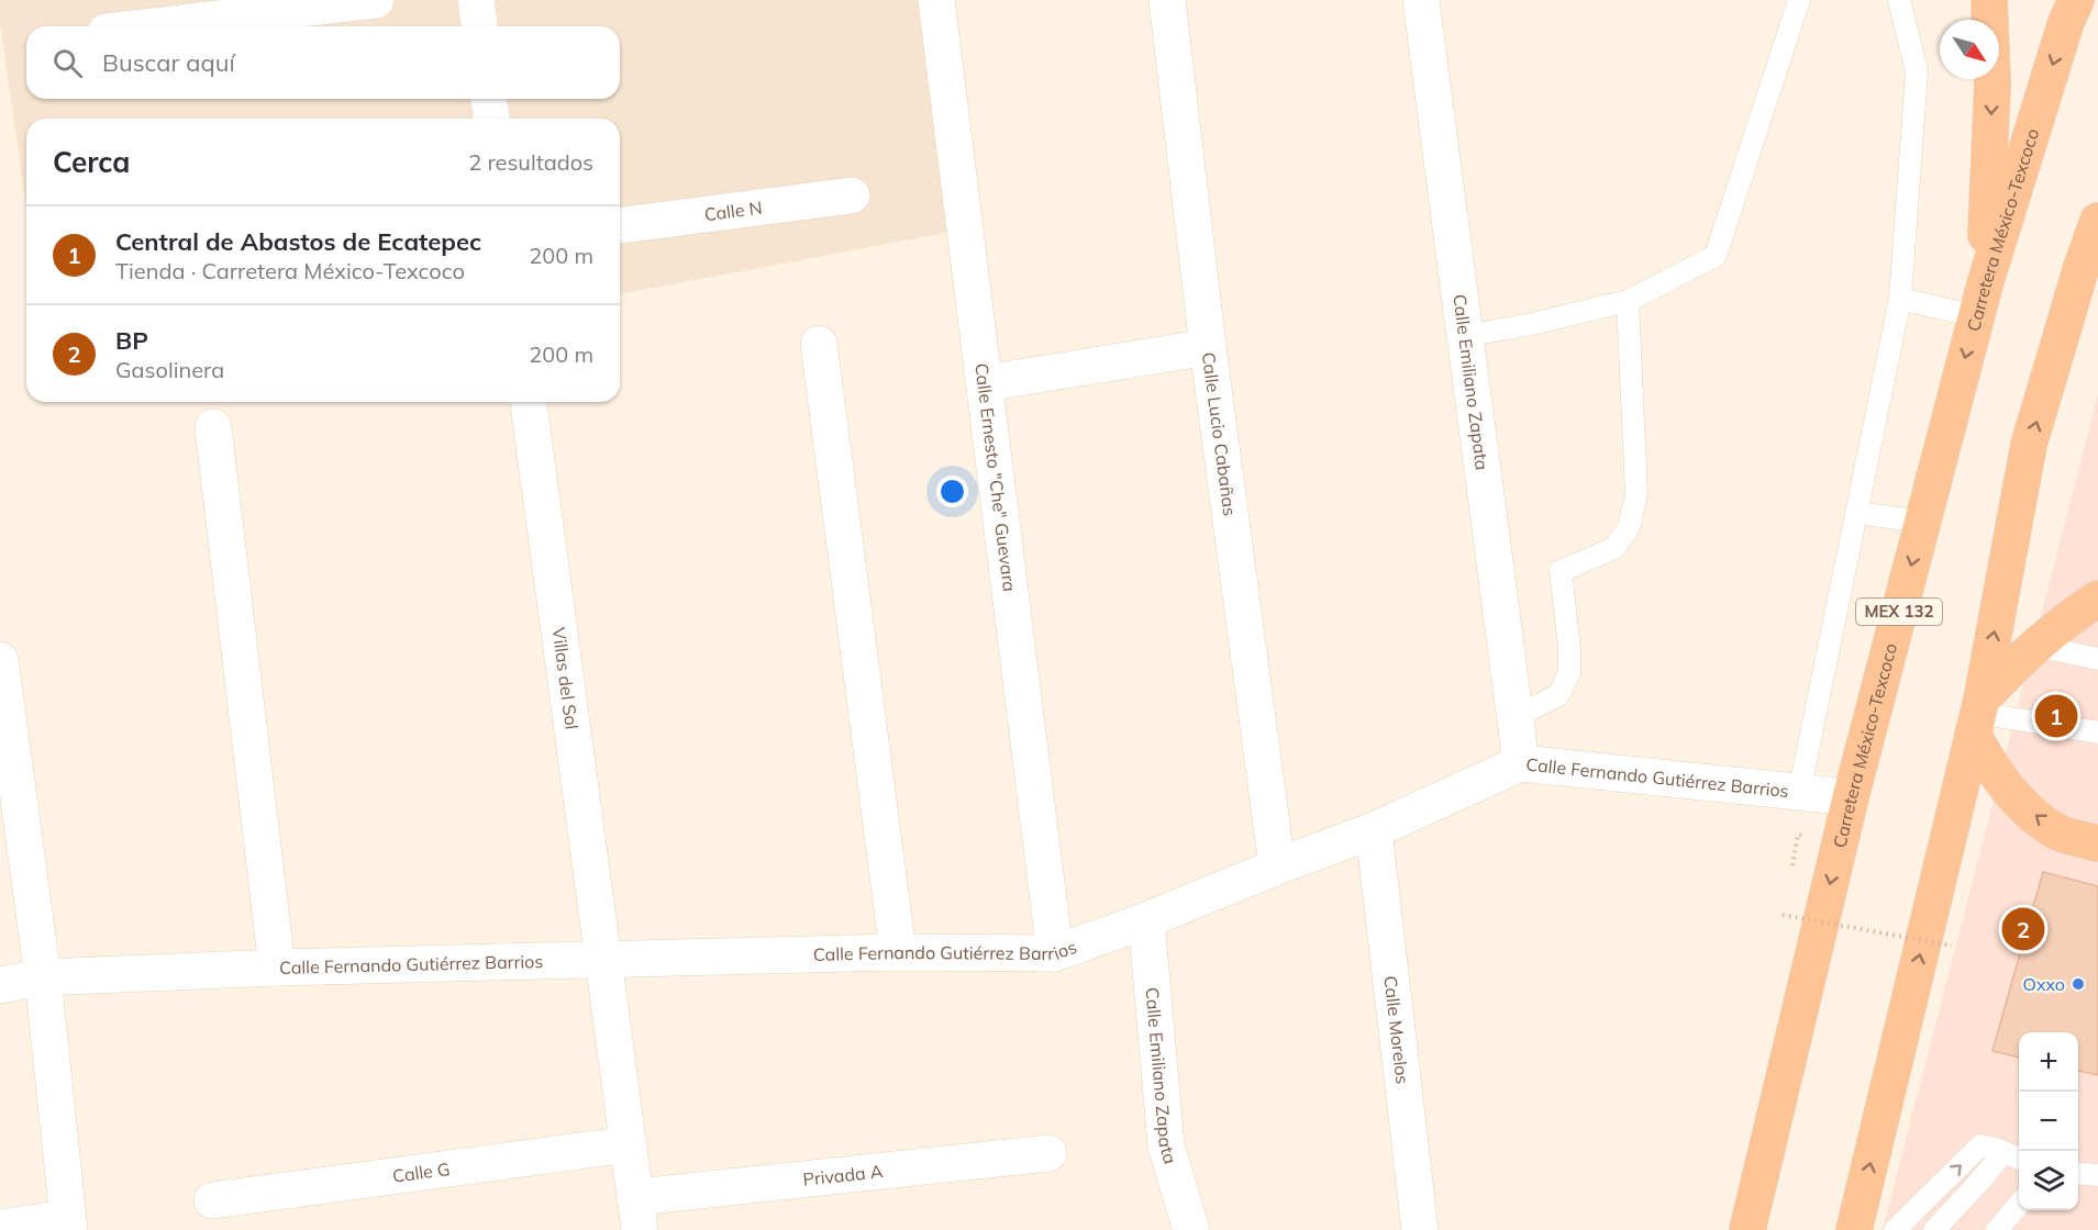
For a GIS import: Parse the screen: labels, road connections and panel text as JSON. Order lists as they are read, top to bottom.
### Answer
{
  "streets": {
    "highway": ["Carretera México-Texcoco", "MEX 132"],
    "street": [
      "Calle N",
      "Calle Emiliano Zapata",
      "Calle Lucio Cabañas",
      "Calle Ernesto \"Che\" Guevara",
      "Villas del Sol",
      "Calle Fernando Gutiérrez Barrios",
      "Calle Morelos",
      "Calle G",
      "Privada A"
    ]
  },
  "crossings": [
    ["Carretera México-Texcoco", "Calle Fernando Gutiérrez Barrios"],
    ["Calle Emiliano Zapata", "Calle Fernando Gutiérrez Barrios"],
    ["Calle Lucio Cabañas", "Calle Fernando Gutiérrez Barrios"],
    ["Calle Ernesto \"Che\" Guevara", "Calle Fernando Gutiérrez Barrios"],
    ["Villas del Sol", "Calle Fernando Gutiérrez Barrios"],
    ["Villas del Sol", "Calle G"],
    ["Villas del Sol", "Privada A"],
    ["Calle Fernando Gutiérrez Barrios", "Calle Morelos"]
  ],
  "places": ["Oxxo"],
  "north": "bottom right",
  "page": {
    "search": "Buscar aquí",
    "heading": ["Cerca", "2 resultados"],
    "list": [
      {
        "mark": "1",
        "name": "Central de Abastos de Ecatepec",
        "note": "Tienda · Carretera México-Texcoco",
        "value": "200 m"
      },
      {
        "mark": "2",
        "name": "BP",
        "note": "Gasolinera",
        "value": "200 m"
      }
    ],
    "pins": ["1", "2"],
    "map_buttons": ["+", "−"]
  }
}
